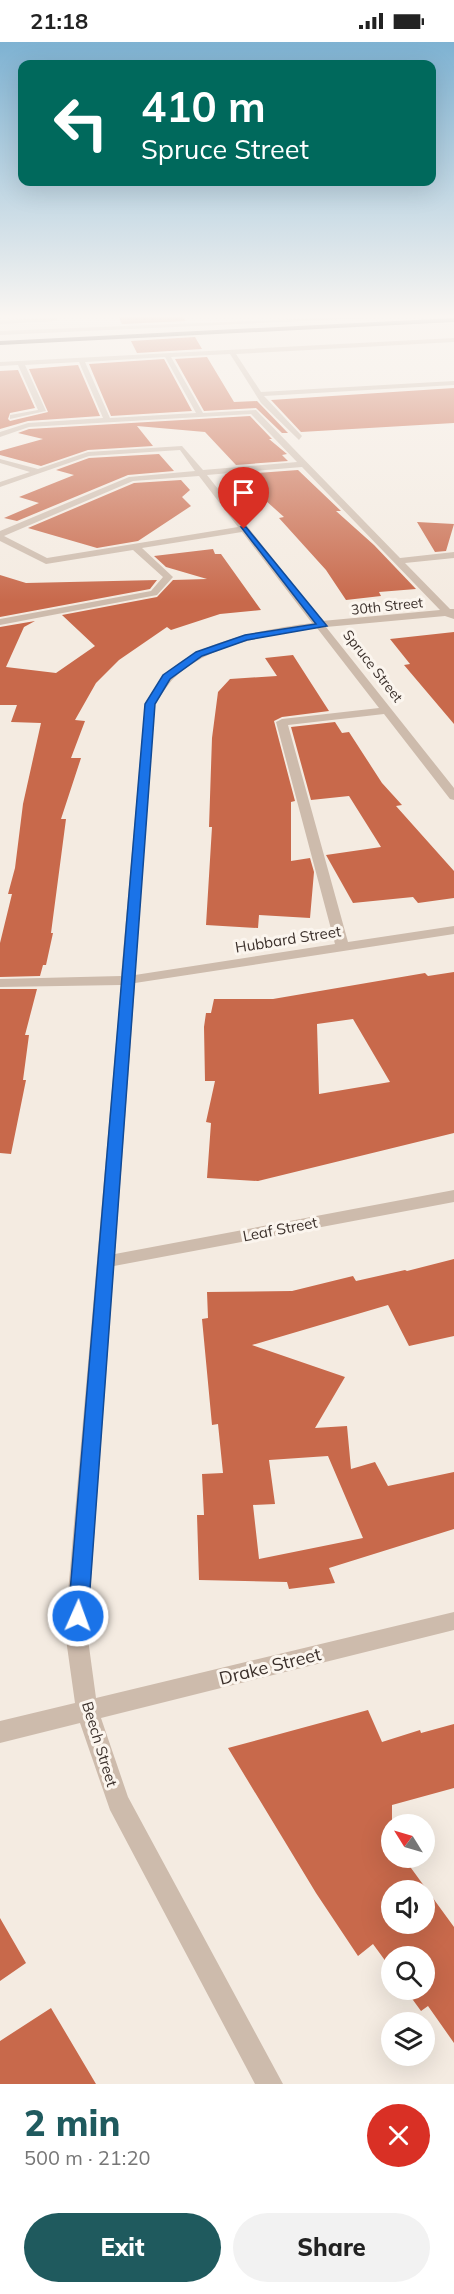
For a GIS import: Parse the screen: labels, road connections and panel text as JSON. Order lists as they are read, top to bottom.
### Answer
{
  "streets": {
    "street": [
      "30th Street",
      "Spruce Street",
      "Hubbard Street",
      "Leaf Street",
      "Drake Street",
      "Beech Street"
    ]
  },
  "crossings": [
    ["30th Street", "Spruce Street"],
    ["30th Street", "Beech Street"],
    ["Spruce Street", "Beech Street"],
    ["Hubbard Street", "Beech Street"],
    ["Leaf Street", "Beech Street"],
    ["Drake Street", "Beech Street"]
  ],
  "north": "top left",
  "page": {
    "status": "21:18",
    "turn": ["410 m", "Spruce Street"],
    "heading": ["2 min", "500 m · 21:20"],
    "buttons": ["Exit", "Share"]
  }
}
